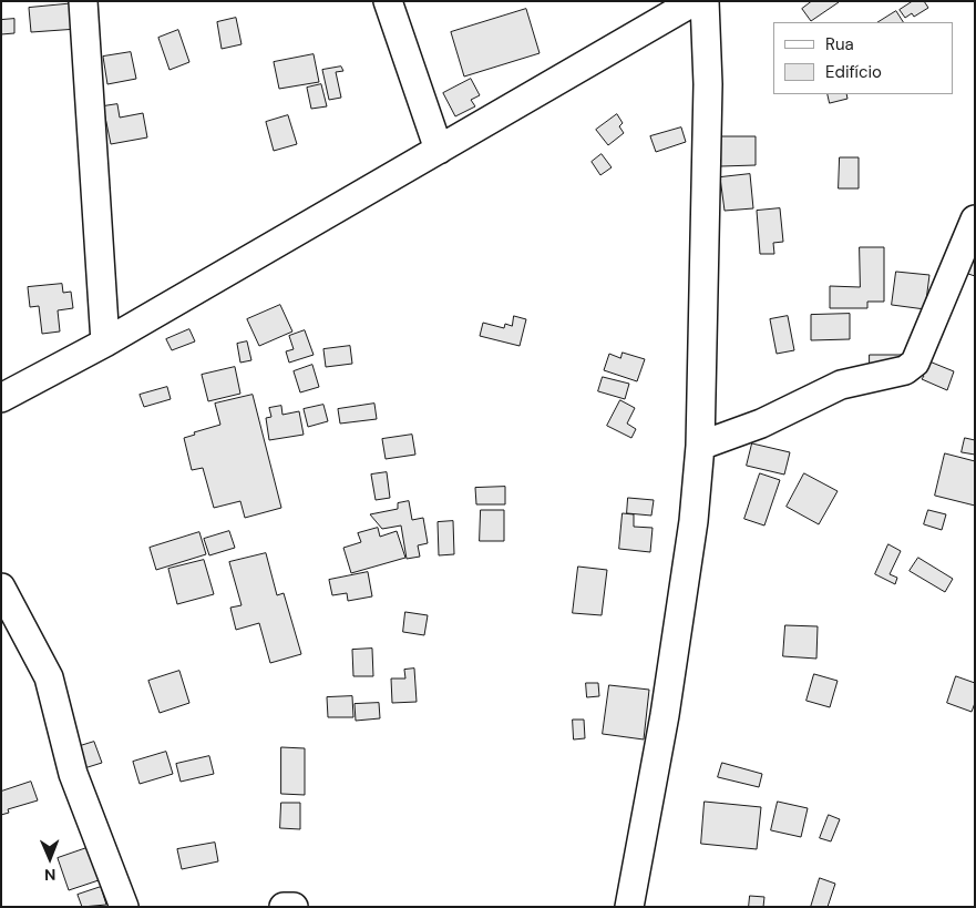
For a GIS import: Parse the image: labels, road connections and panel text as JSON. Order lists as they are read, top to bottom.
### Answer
{
  "legend": ["Rua", "Edifício"],
  "north": "bottom"
}
